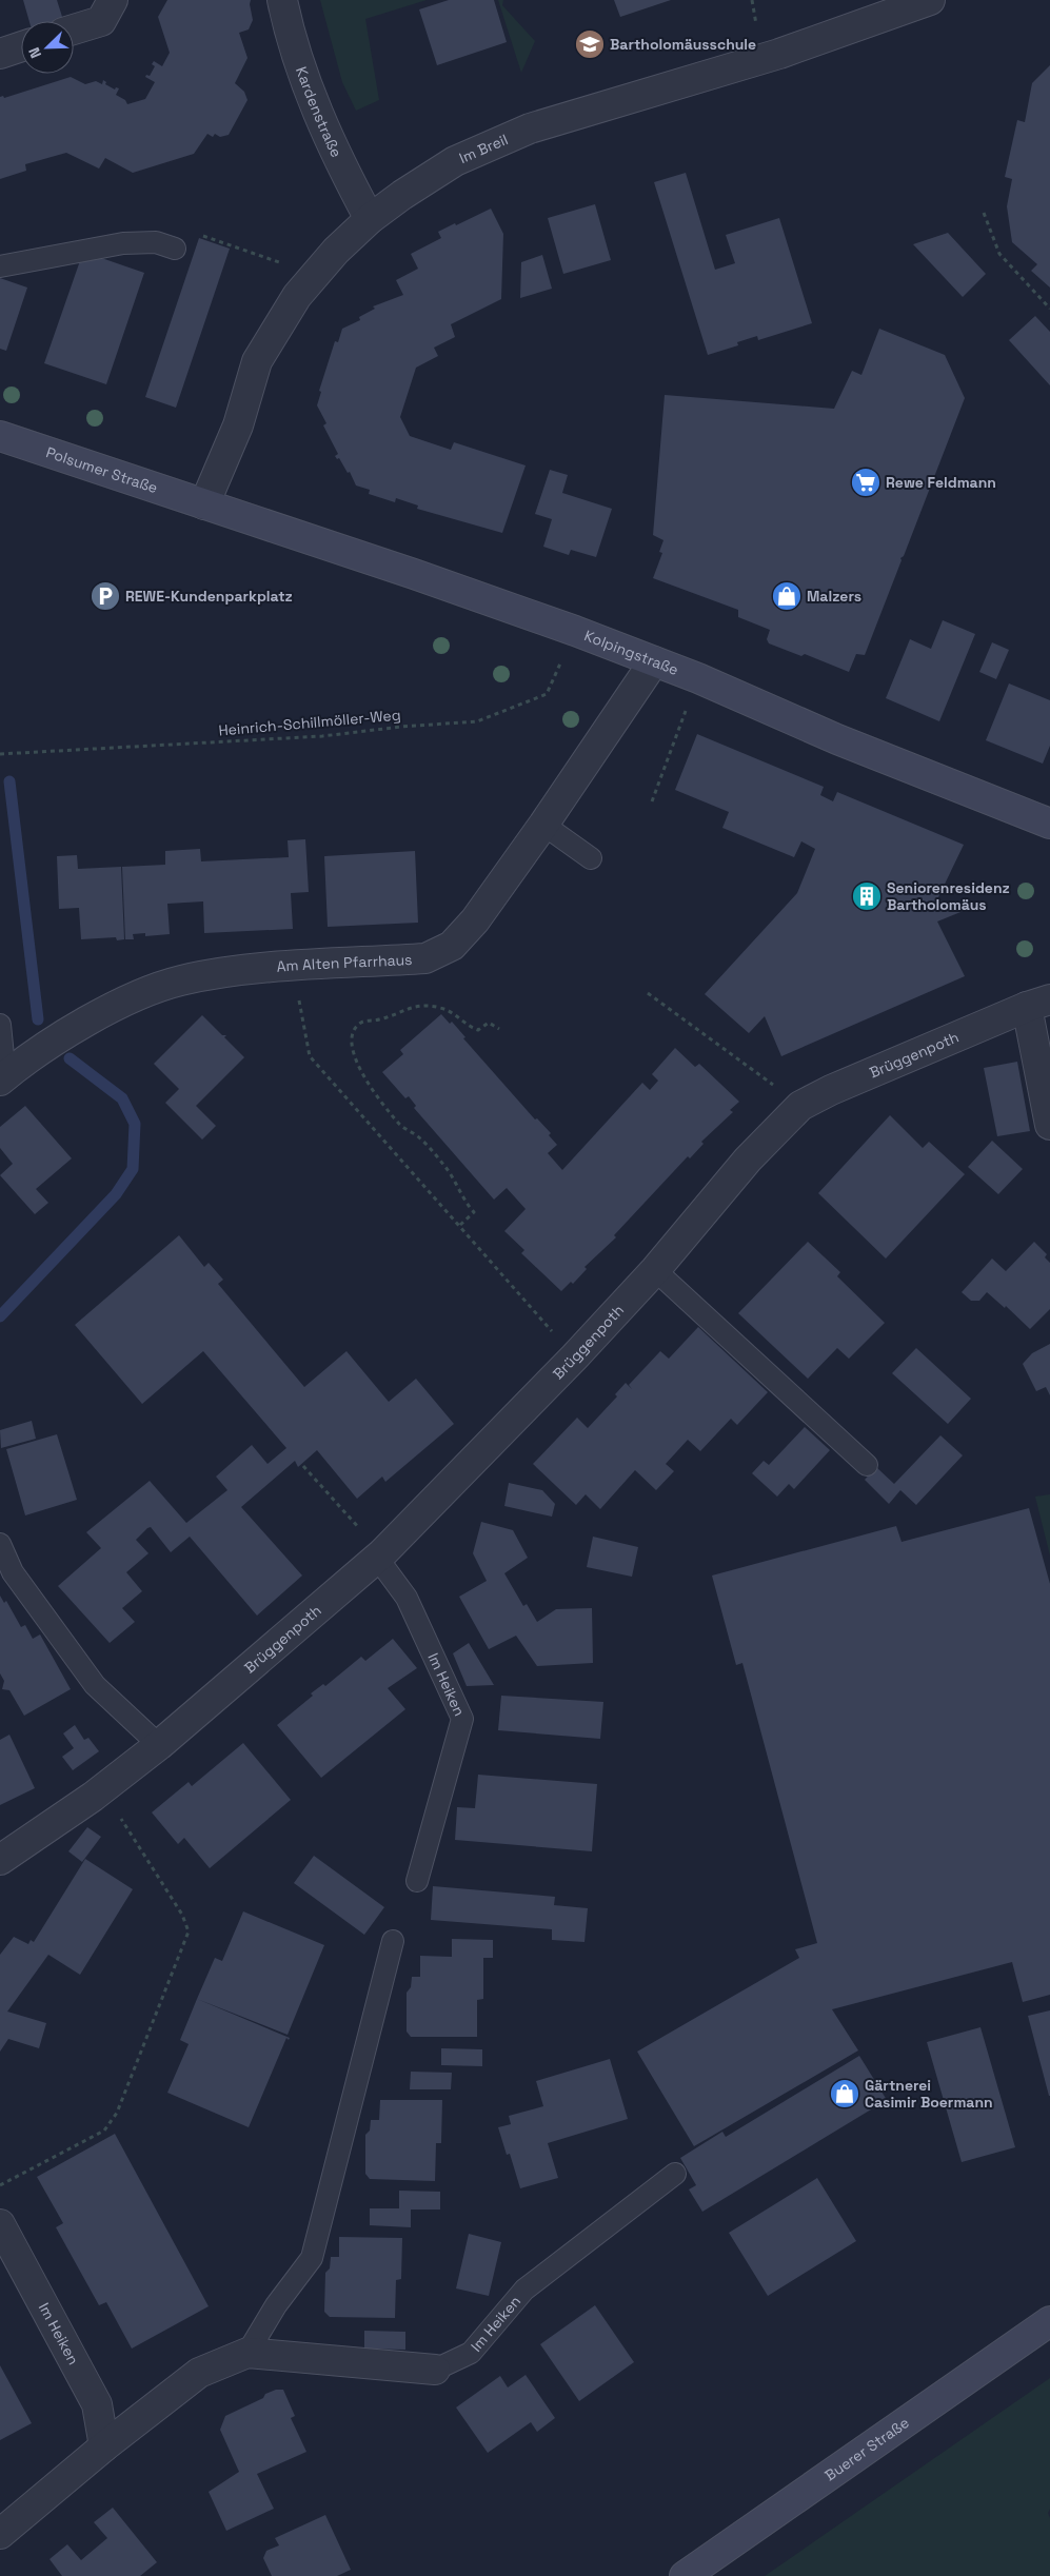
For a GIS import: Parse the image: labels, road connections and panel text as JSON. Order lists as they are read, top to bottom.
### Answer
{
  "streets": {
    "main road": ["Polsumer Straße", "Kolpingstraße", "Buerer Straße"],
    "street": [
      "Kardenstraße",
      "Im Breil",
      "Am Alten Pfarrhaus",
      "Brüggenpoth",
      "Im Heiken"
    ],
    "path": ["Heinrich-Schillmöller-Weg"]
  },
  "crossings": [
    ["Kardenstraße", "Im Breil"],
    ["Im Breil", "Polsumer Straße"],
    ["Im Breil", "Kolpingstraße"],
    ["Polsumer Straße", "Kolpingstraße"],
    ["Kolpingstraße", "Heinrich-Schillmöller-Weg"],
    ["Kolpingstraße", "Am Alten Pfarrhaus"],
    ["Brüggenpoth", "Im Heiken"]
  ],
  "places": {
    "school or university": ["Bartholomäusschule"],
    "supermarket": ["Rewe Feldmann"],
    "parking": ["REWE-Kundenparkplatz"],
    "shop": ["Malzers", "Gärtnerei Casimir Boermann"],
    "building": ["Seniorenresidenz Bartholomäus"]
  },
  "north": "bottom left"
}
